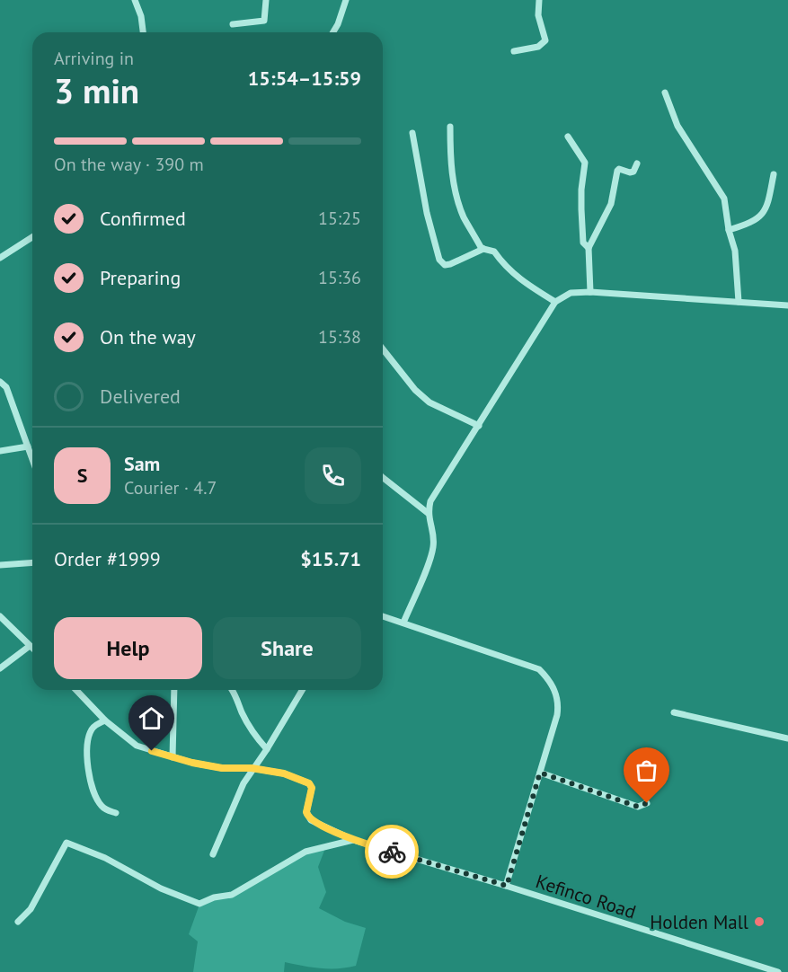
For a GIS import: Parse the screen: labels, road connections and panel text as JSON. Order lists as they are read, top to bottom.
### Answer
{
  "streets": {
    "street": ["Kefinco Road"]
  },
  "places": ["Holden Mall"],
  "page": {
    "heading": ["3 min", "Arriving in", "15:54–15:59"],
    "panel": [
      "Sam",
      "Courier · 4.7",
      "Order #1999",
      "$15.71"
    ],
    "bar": "On the way · 390 m",
    "list": [
      ["Confirmed", "15:25"],
      ["Preparing", "15:36"],
      ["On the way", "15:38"],
      "Delivered"
    ],
    "round": "S",
    "buttons": ["Help", "Share"]
  }
}
